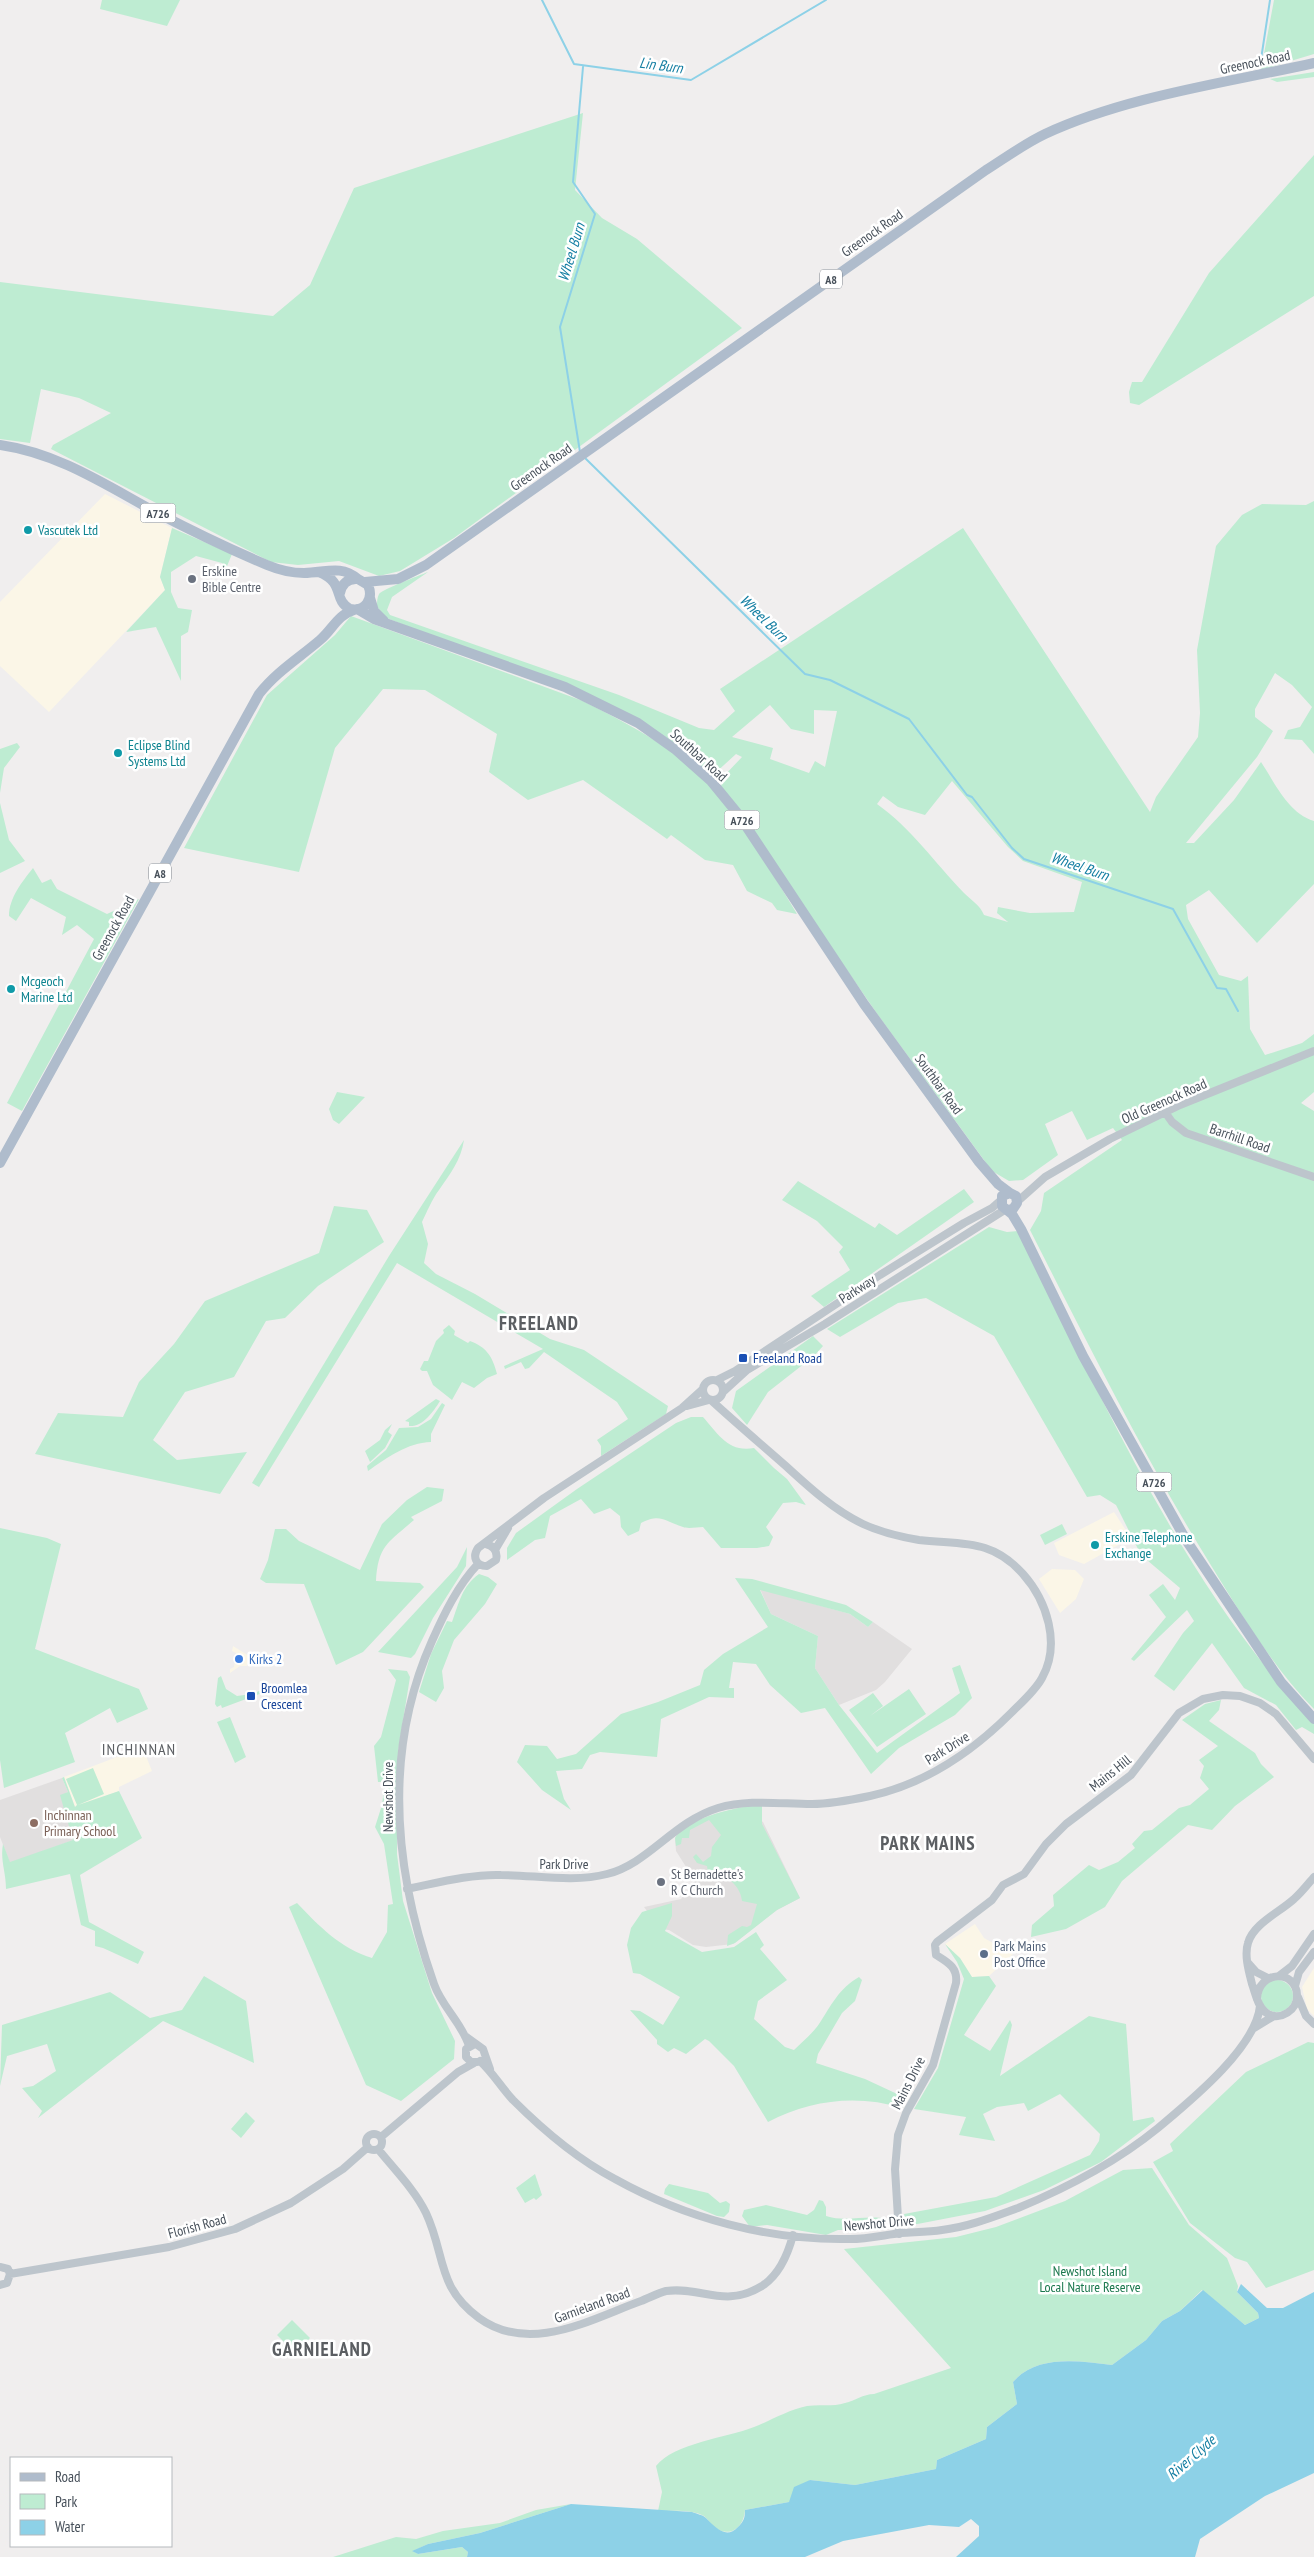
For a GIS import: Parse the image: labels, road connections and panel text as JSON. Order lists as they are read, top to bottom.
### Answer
{
  "streets": {
    "main road": [
      "Greenock Road",
      "A8",
      "A726",
      "Southbar Road"
    ],
    "street": [
      "Old Greenock Road",
      "Barrhill Road",
      "Parkway",
      "Park Drive",
      "Mains Hill",
      "Newshot Drive",
      "Mains Drive",
      "Florish Road",
      "Garnieland Road"
    ]
  },
  "crossings": [
    ["Greenock Road", "A726"],
    ["Greenock Road", "Southbar Road"],
    ["A726", "Southbar Road"],
    ["A726", "Old Greenock Road"],
    ["A726", "Parkway"],
    ["Southbar Road", "Old Greenock Road"],
    ["Southbar Road", "Parkway"],
    ["Old Greenock Road", "Barrhill Road"],
    ["Parkway", "Park Drive"],
    ["Park Drive", "Newshot Drive"],
    ["Mains Hill", "Mains Drive"],
    ["Newshot Drive", "Mains Drive"],
    ["Newshot Drive", "Garnieland Road"],
    ["Florish Road", "Garnieland Road"]
  ],
  "districts": [
    "FREELAND",
    "INCHINNAN",
    "PARK MAINS",
    "GARNIELAND"
  ],
  "water": ["Lin Burn", "Wheel Burn", "River Clyde"],
  "parks": ["Newshot Island Local Nature Reserve"],
  "places": {
    "other": [
      "Vascutek Ltd",
      "Erskine Bible Centre",
      "Eclipse Blind Systems Ltd",
      "Mcgeoch Marine Ltd",
      "Erskine Telephone Exchange",
      "Kirks 2",
      "Inchinnan Primary School",
      "St Bernadette's R C Church",
      "Park Mains Post Office"
    ],
    "transit": ["Freeland Road", "Broomlea Crescent"]
  },
  "legend": ["Road", "Park", "Water"]
}
